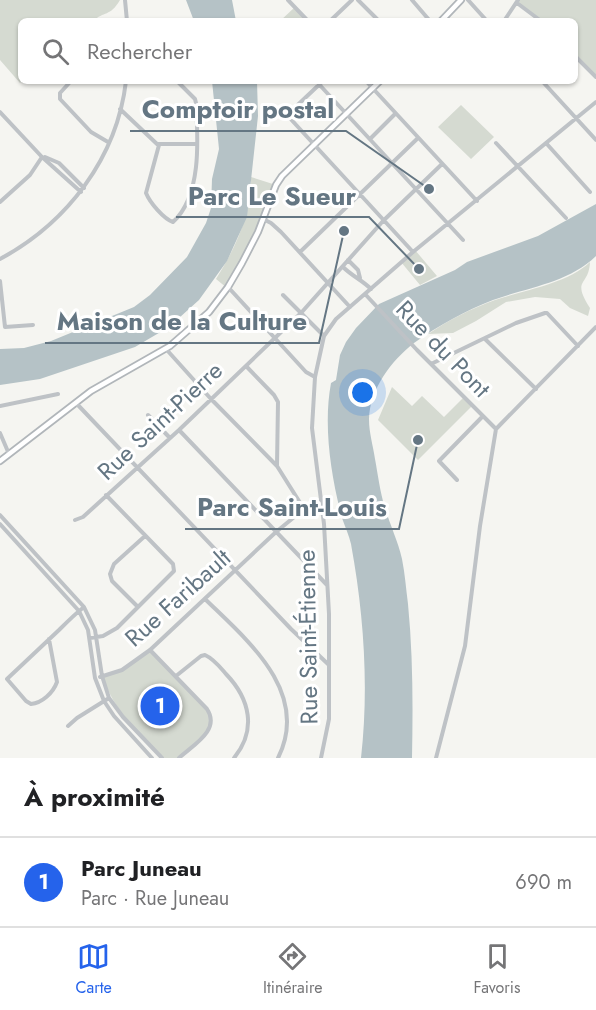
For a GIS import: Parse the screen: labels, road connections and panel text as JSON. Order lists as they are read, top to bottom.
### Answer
{
  "streets": {
    "street": [
      "Rue du Pont",
      "Rue Saint-Pierre",
      "Rue Faribault",
      "Rue Saint-Étienne"
    ]
  },
  "crossings": [
    ["Rue du Pont", "Rue Saint-Étienne"]
  ],
  "places": [
    "Comptoir postal",
    "Maison de la Culture",
    "Parc Le Sueur",
    "Parc Saint-Louis"
  ],
  "page": {
    "search": "Rechercher",
    "pins": "1",
    "heading": "À proximité",
    "list": [
      {
        "mark": "1",
        "name": "Parc Juneau",
        "note": "Parc · Rue Juneau",
        "value": "690 m"
      }
    ],
    "nav": ["Carte", "Itinéraire", "Favoris"]
  }
}
